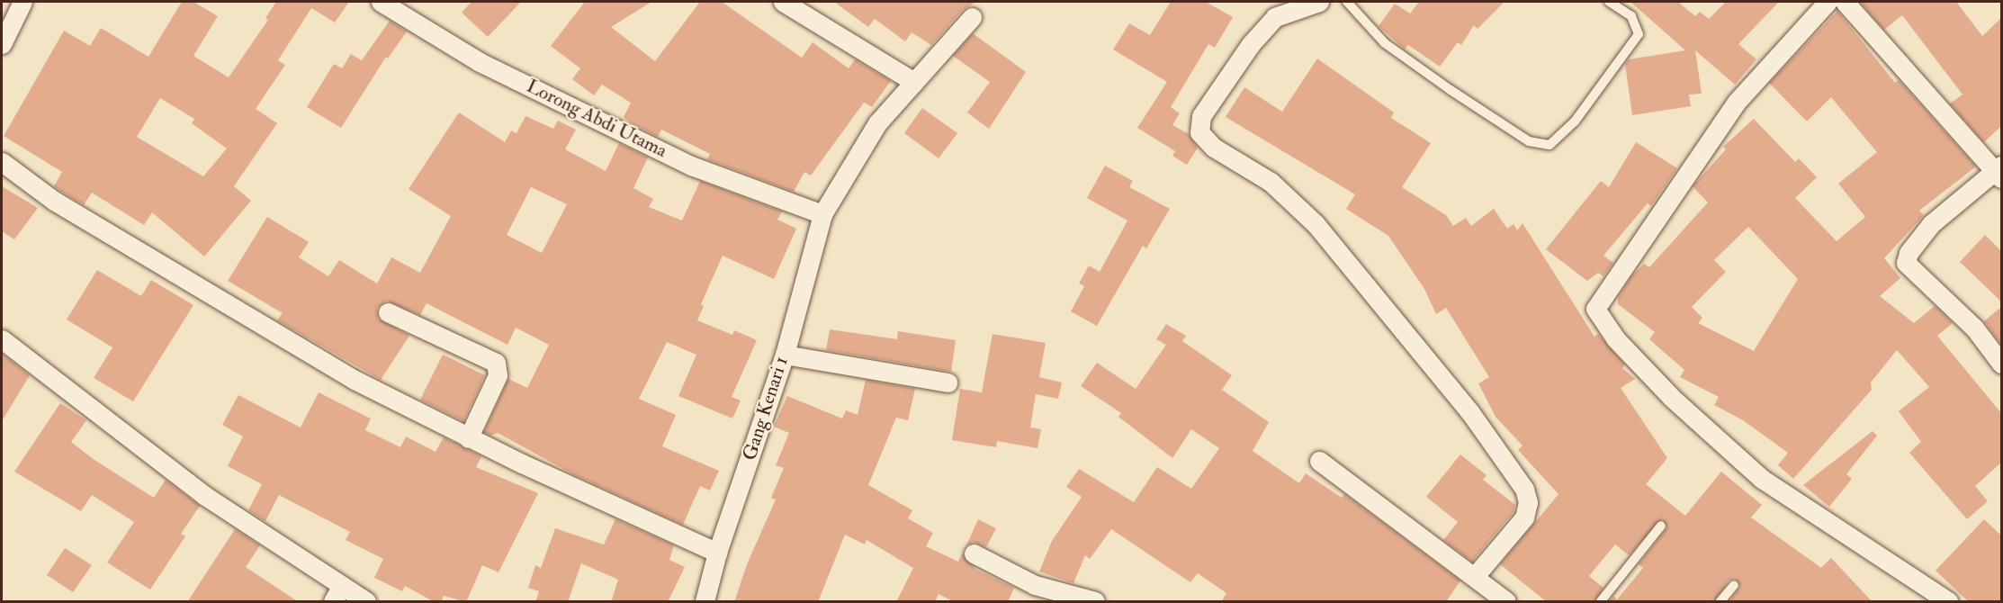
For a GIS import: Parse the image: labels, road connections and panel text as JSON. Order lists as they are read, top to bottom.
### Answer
{
  "streets": {
    "street": ["Lorong Abdi Utama", "Gang Kenari 1"]
  },
  "crossings": [
    ["Lorong Abdi Utama", "Gang Kenari 1"]
  ]
}
